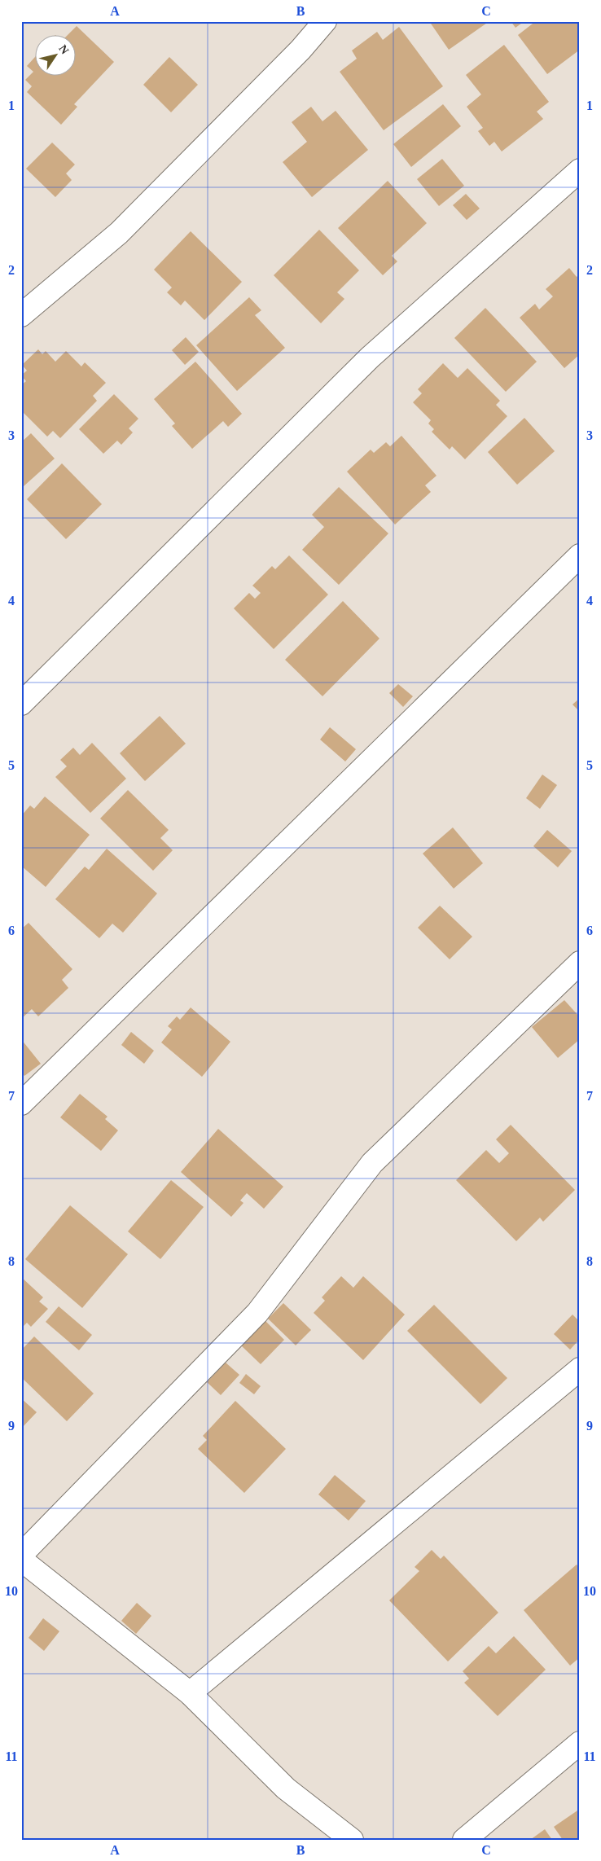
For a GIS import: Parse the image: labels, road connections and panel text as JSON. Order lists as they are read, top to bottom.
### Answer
{
  "north": "top right",
  "grid": {
    "columns": ["A", "B", "C"],
    "rows": [
      "1",
      "2",
      "3",
      "4",
      "5",
      "6",
      "7",
      "8",
      "9",
      "10",
      "11"
    ]
  }
}
